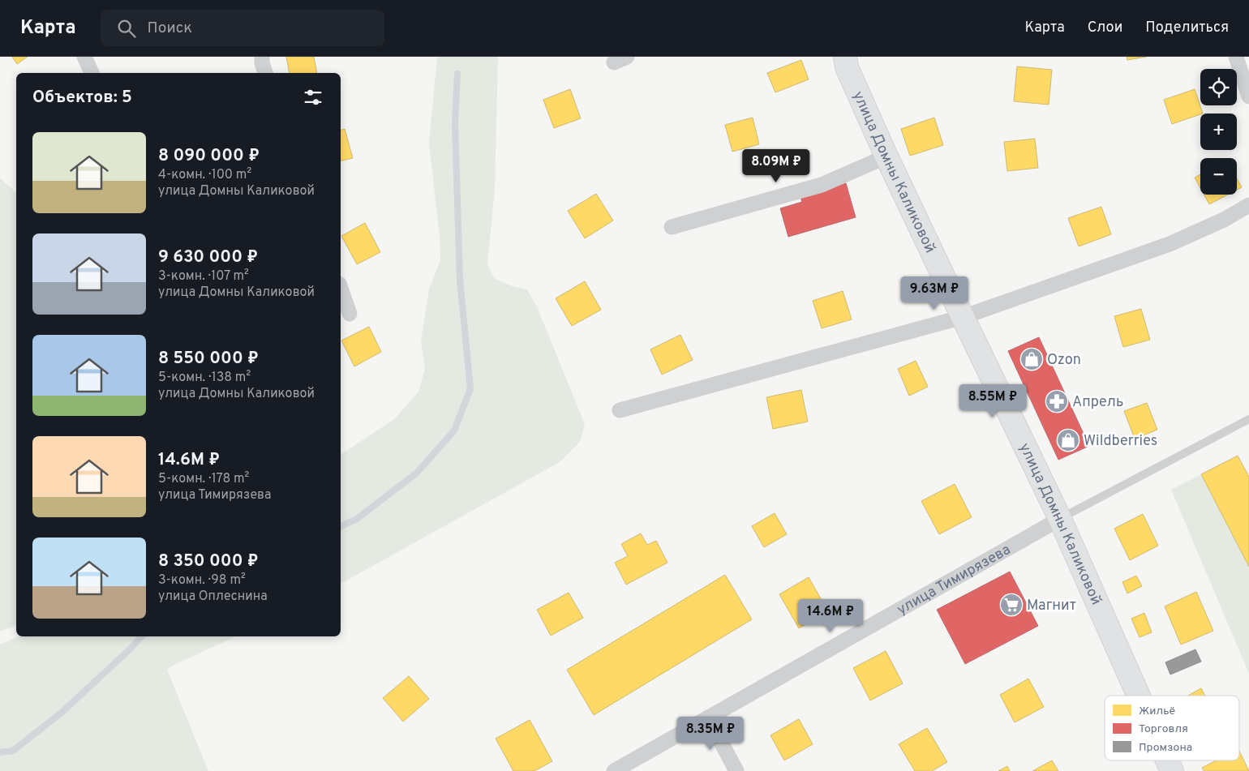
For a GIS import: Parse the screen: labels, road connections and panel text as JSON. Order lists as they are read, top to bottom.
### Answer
{
  "streets": {
    "main road": ["улица Домны Каликовой"],
    "street": ["улица Тимирязева"]
  },
  "crossings": [
    ["улица Домны Каликовой", "улица Тимирязева"]
  ],
  "places": {
    "shop": ["Ozon", "Wildberries"],
    "pharmacy": ["Апрель"],
    "supermarket": ["Магнит"]
  },
  "legend": ["Жильё", "Торговля", "Промзона"],
  "page": {
    "header": "Карта",
    "search": "Поиск",
    "nav": ["Карта", "Слои", "Поделиться"],
    "map_buttons": ["+", "−"],
    "heading": "Объектов: 5",
    "list": [
      {
        "name": "8 090 000 ₽",
        "note": "4-комн. · 100 m² · улица Домны Каликовой"
      },
      {
        "name": "9 630 000 ₽",
        "note": "3-комн. · 107 m² · улица Домны Каликовой"
      },
      {
        "name": "8 550 000 ₽",
        "note": "5-комн. · 138 m² · улица Домны Каликовой"
      },
      {
        "name": "14.6M ₽",
        "note": "5-комн. · 178 m² · улица Тимирязева"
      },
      {
        "name": "8 350 000 ₽",
        "note": "3-комн. · 98 m² · улица Оплеснина"
      }
    ],
    "price": [
      "8.09M ₽",
      "9.63M ₽",
      "8.55M ₽",
      "14.6M ₽",
      "8.35M ₽"
    ]
  }
}
